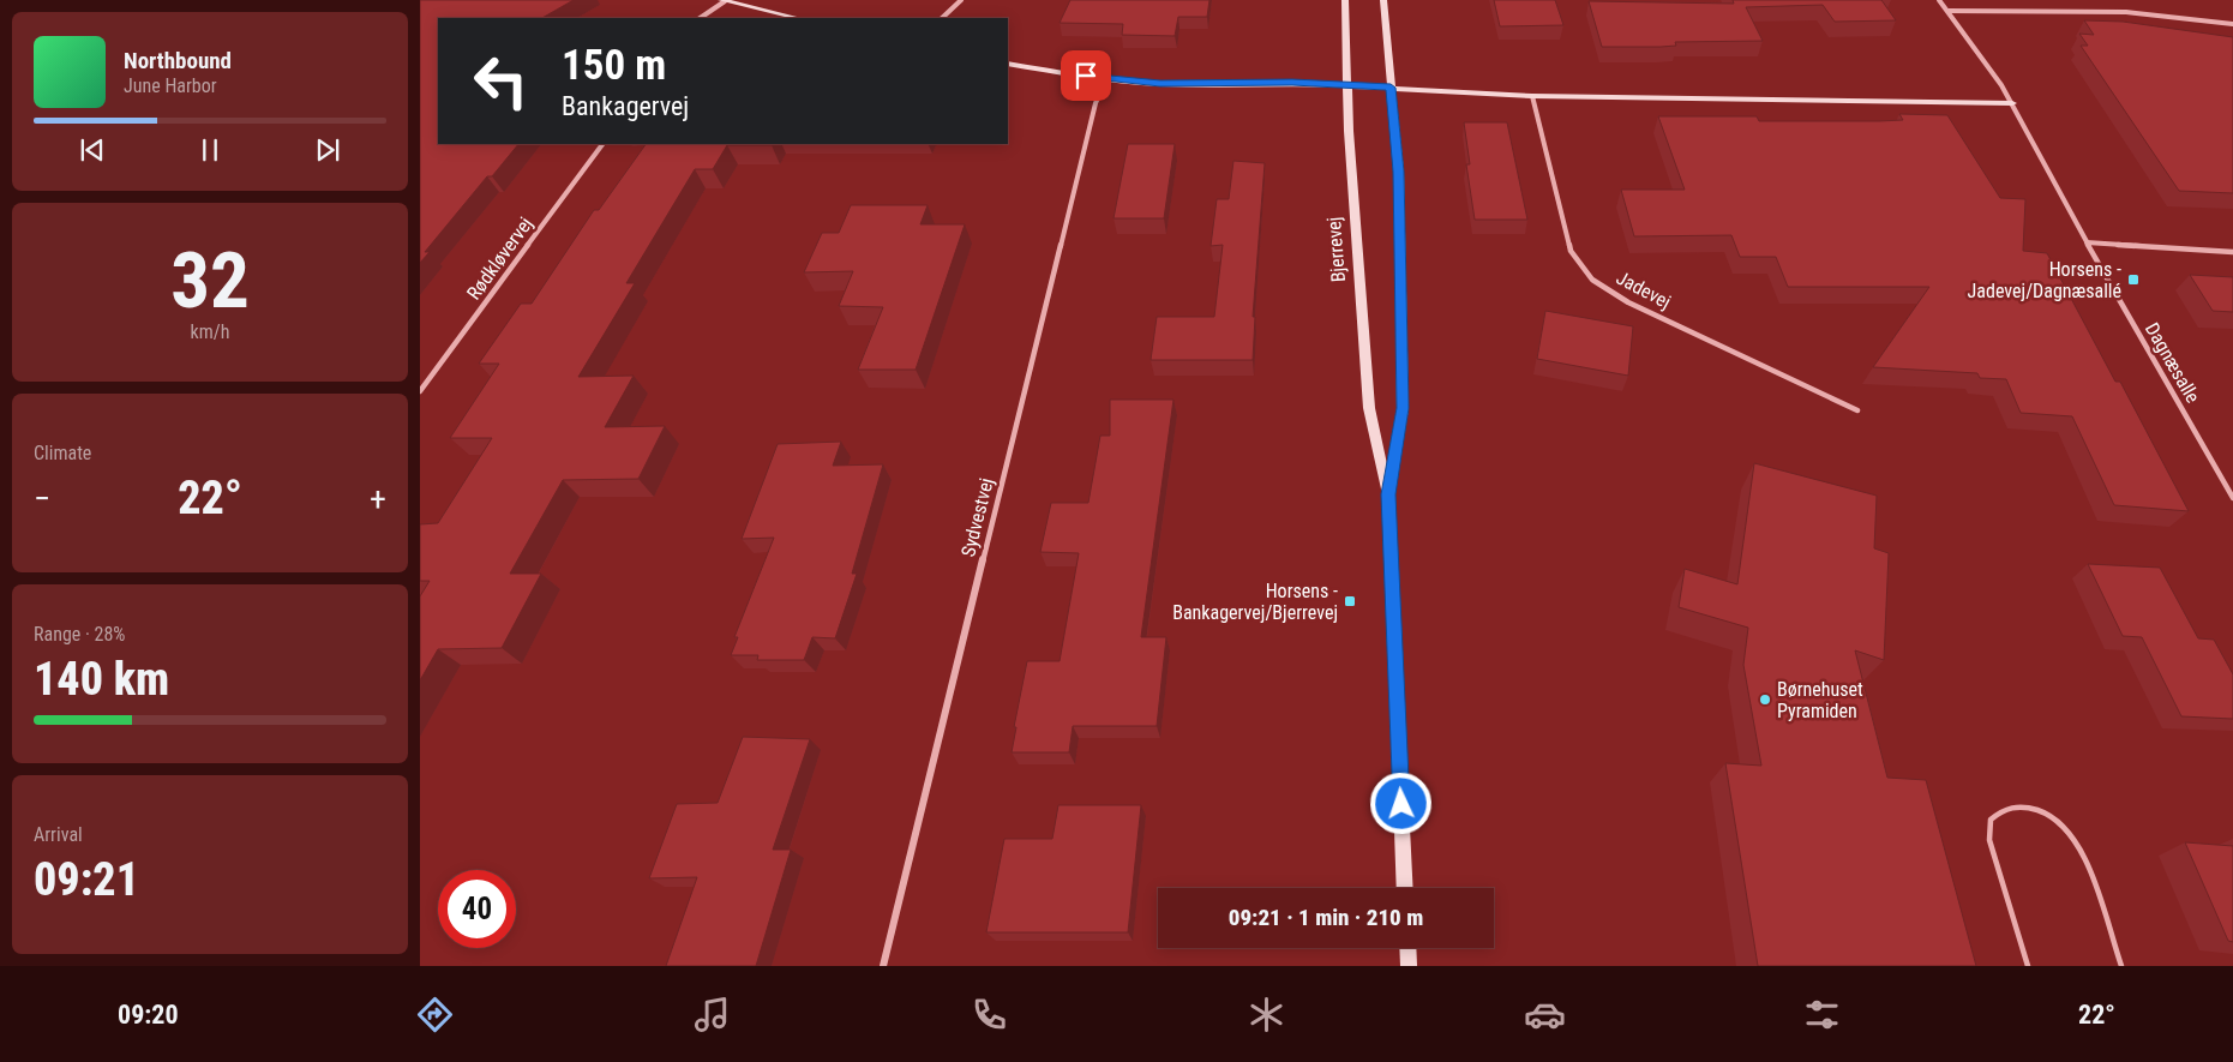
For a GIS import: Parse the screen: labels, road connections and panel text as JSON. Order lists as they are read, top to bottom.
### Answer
{
  "streets": {
    "street": [
      "Bjerrevej",
      "Rødkløvervej",
      "Jadevej",
      "Dagnæsalle",
      "Sydvestvej"
    ]
  },
  "places": {
    "transit": ["Horsens - Jadevej/Dagnæsallé", "Horsens - Bankagervej/Bjerrevej"],
    "other": ["Børnehuset Pyramiden"]
  },
  "page": {
    "turn": ["150 m", "Bankagervej"],
    "song": ["Northbound", "June Harbor"],
    "tile": [
      ["32", "km/h"],
      "Climate",
      ["Range · 28%", "140 km"],
      ["Arrival", "09:21"]
    ],
    "heat": ["−", "22°", "+"],
    "limit": "40",
    "trip": "09:21 · 1 min · 210 m",
    "tabs": ["09:20", "22°"]
  }
}
